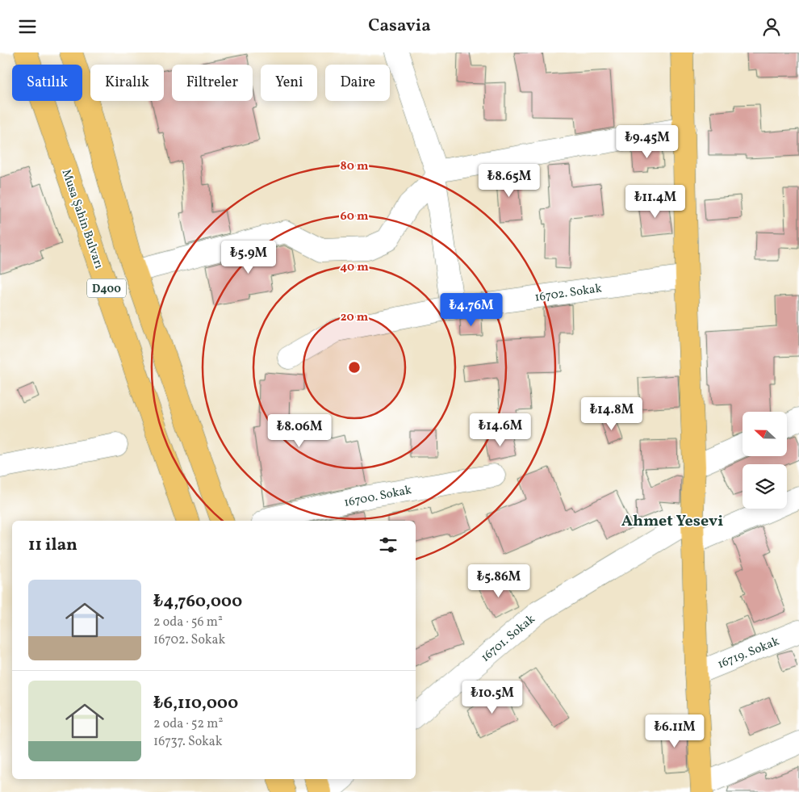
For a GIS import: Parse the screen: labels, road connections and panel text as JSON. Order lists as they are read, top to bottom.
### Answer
{
  "streets": {
    "main road": ["Musa Şahin Bulvarı", "D400"],
    "street": [
      "16702. Sokak",
      "16700. Sokak",
      "16701. Sokak",
      "16719. Sokak"
    ]
  },
  "districts": ["Ahmet Yesevi"],
  "north": "left",
  "page": {
    "header": "Casavia",
    "chip": [
      "Satılık",
      "Kiralık",
      "Filtreler",
      "Yeni",
      "Daire"
    ],
    "price": [
      "₺9.45M",
      "₺8.65M",
      "₺11.4M",
      "₺5.9M",
      "₺4.76M",
      "₺14.8M",
      "₺14.6M",
      "₺8.06M",
      "₺5.86M",
      "₺10.5M",
      "₺6.11M"
    ],
    "heading": "11 ilan",
    "list": [
      {
        "name": "₺4,760,000",
        "note": "2 oda · 56 m² · 16702. Sokak"
      },
      {
        "name": "₺6,110,000",
        "note": "2 oda · 52 m² · 16737. Sokak"
      }
    ]
  },
  "rings": [
    "80 m",
    "60 m",
    "40 m",
    "20 m"
  ]
}
